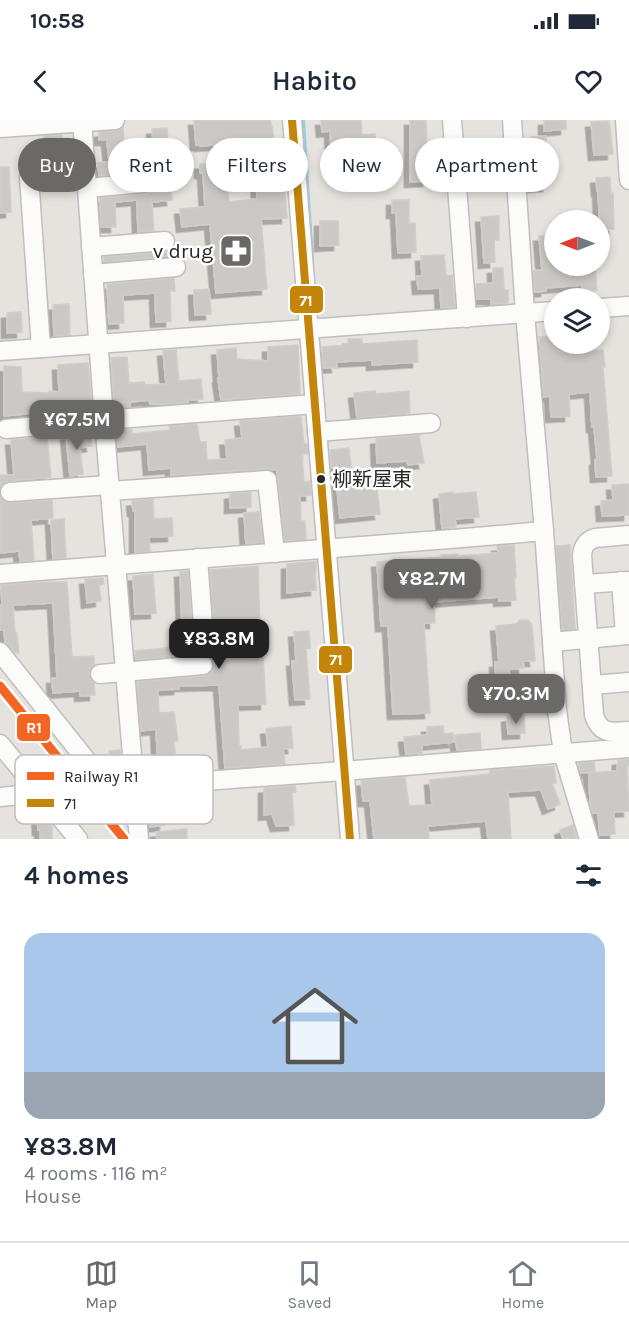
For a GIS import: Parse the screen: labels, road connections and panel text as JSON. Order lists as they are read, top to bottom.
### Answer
{
  "places": {
    "pharmacy": ["v drug"],
    "other": ["柳新屋東"]
  },
  "lines": ["transit line 71", "rail line R1"],
  "legend": ["Railway R1", "71"],
  "north": "left",
  "page": {
    "status": "10:58",
    "header": "Habito",
    "chip": [
      "Buy",
      "Rent",
      "Filters",
      "New",
      "Apartment"
    ],
    "price": [
      "¥67.5M",
      "¥82.7M",
      "¥83.8M",
      "¥70.3M"
    ],
    "heading": "4 homes",
    "list": [
      {
        "name": "¥83.8M",
        "note": "4 rooms · 116 m² · House"
      }
    ],
    "tabs": ["Map", "Saved", "Home"]
  }
}
